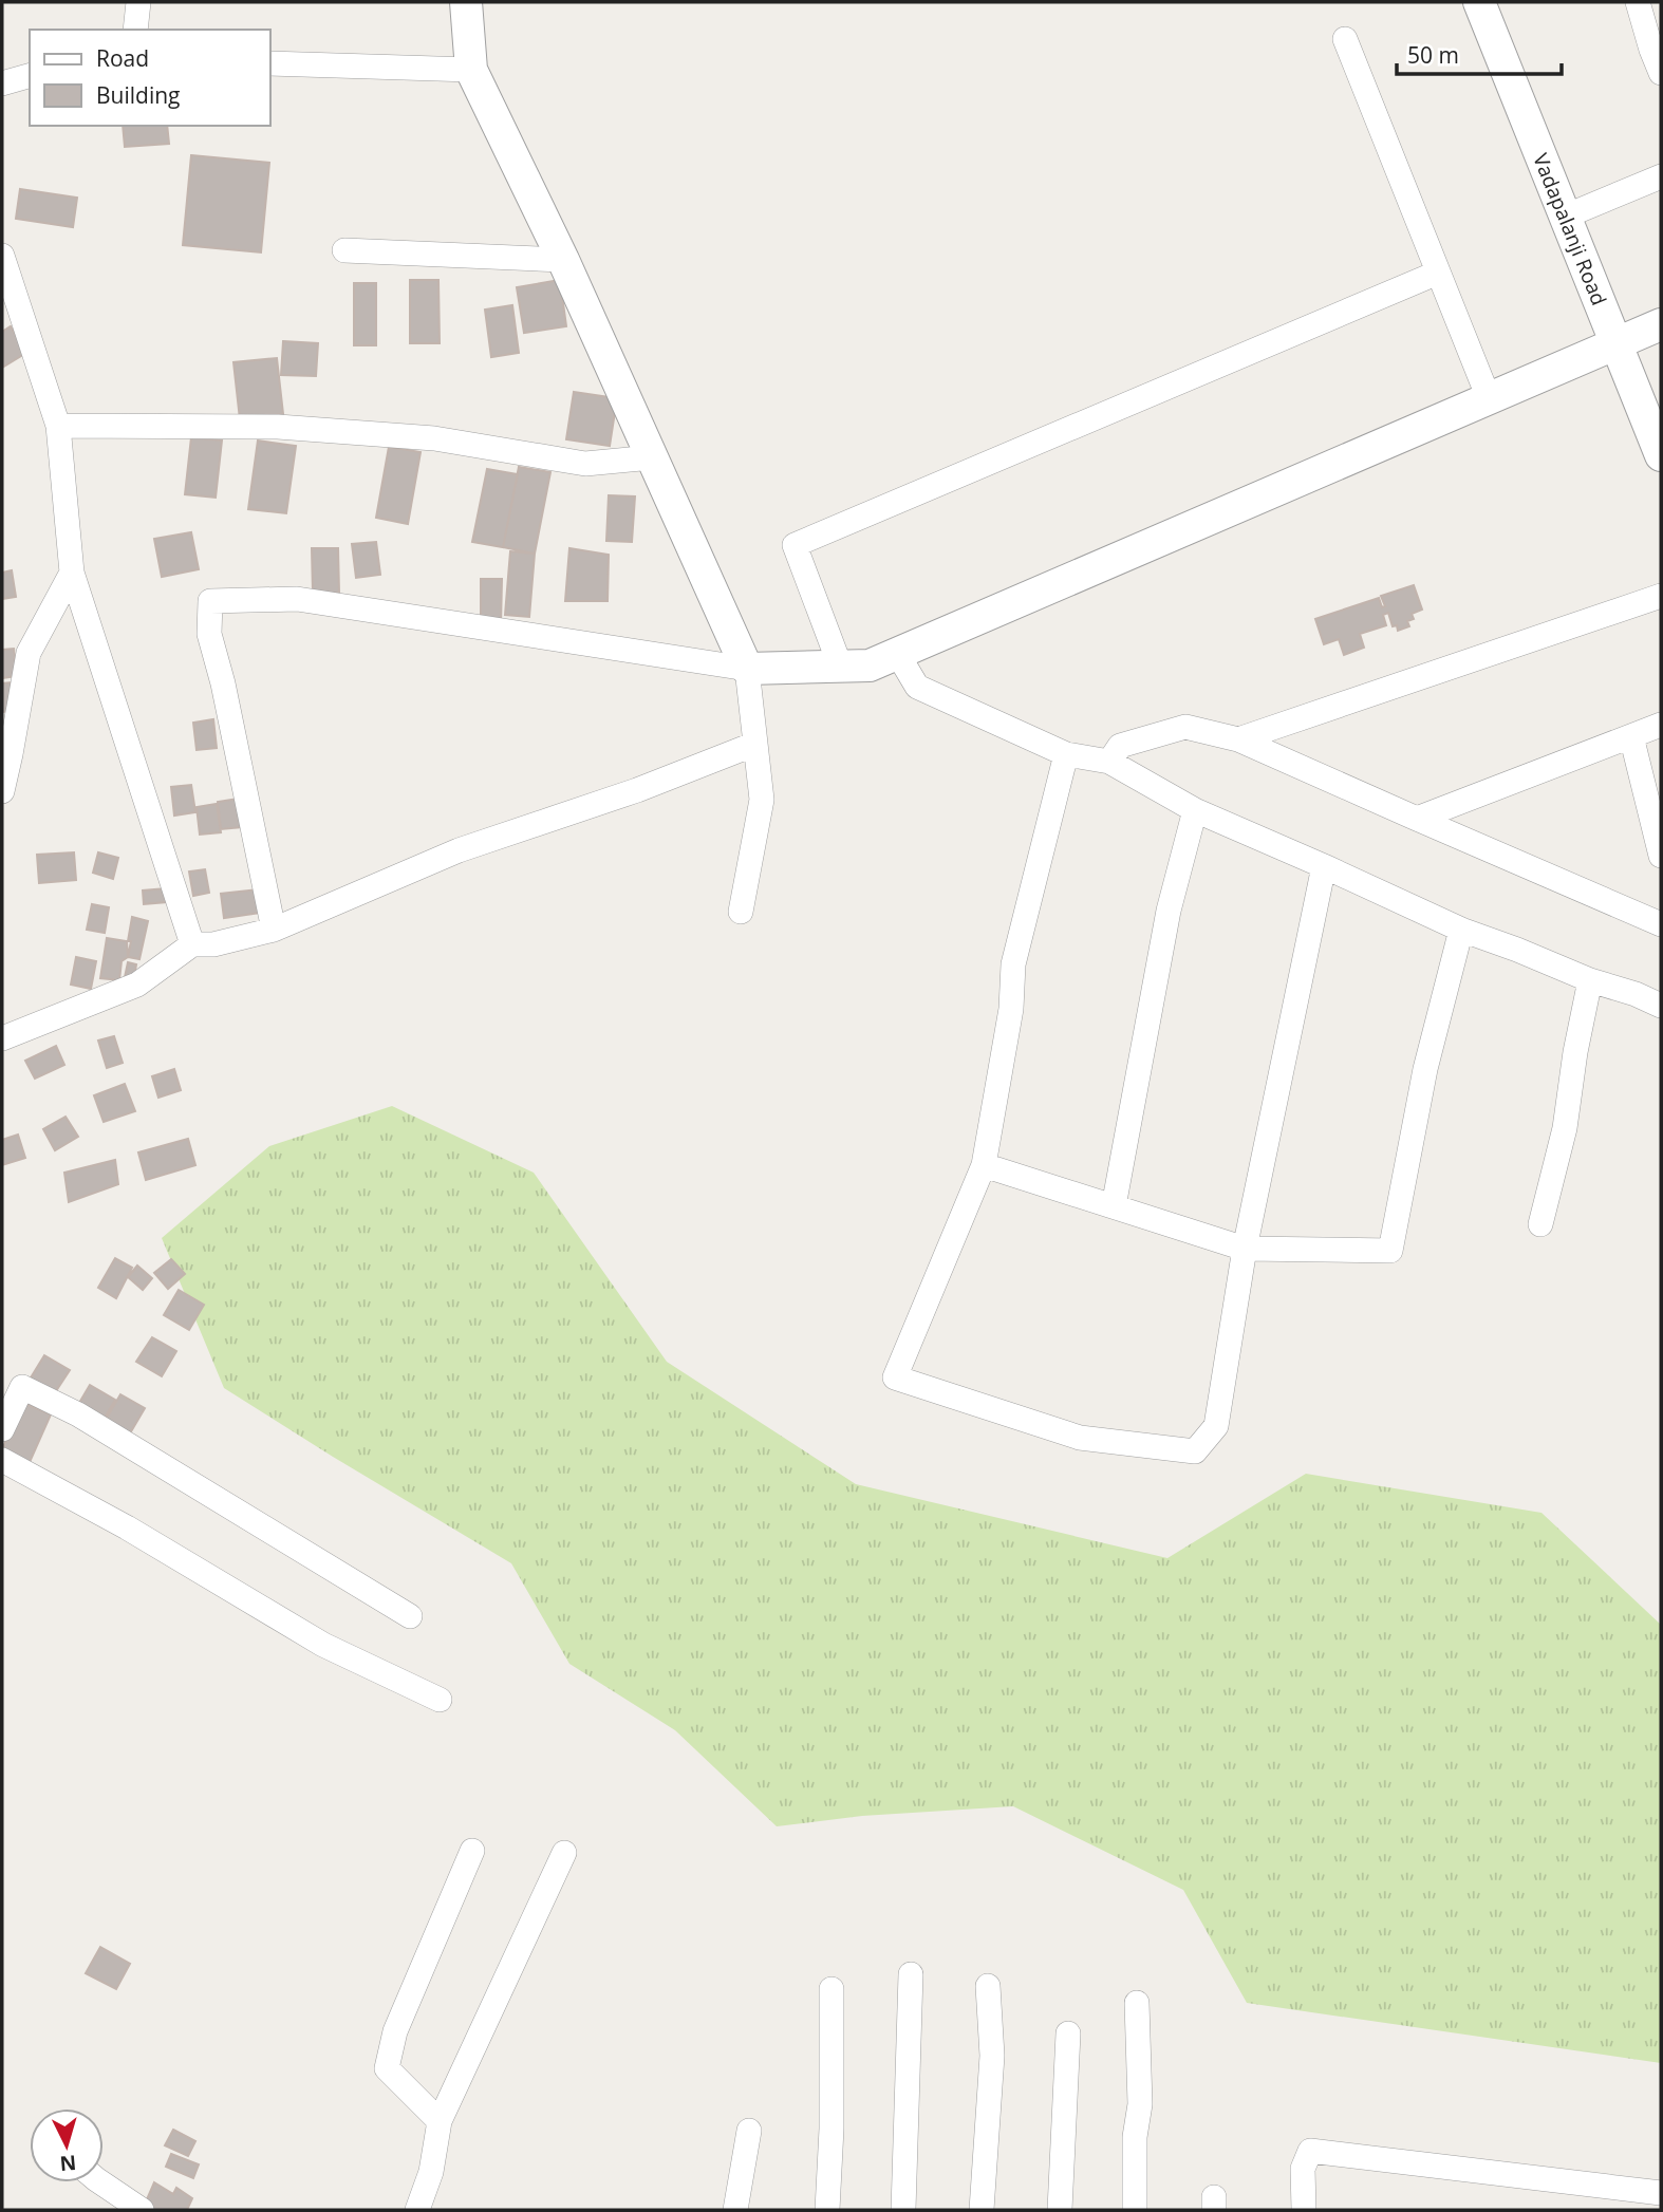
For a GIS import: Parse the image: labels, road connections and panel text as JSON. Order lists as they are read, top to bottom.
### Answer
{
  "streets": {
    "street": ["Vadapalanji Road"]
  },
  "legend": ["Road", "Building"],
  "scale_bar": "50 m",
  "north": "bottom"
}
